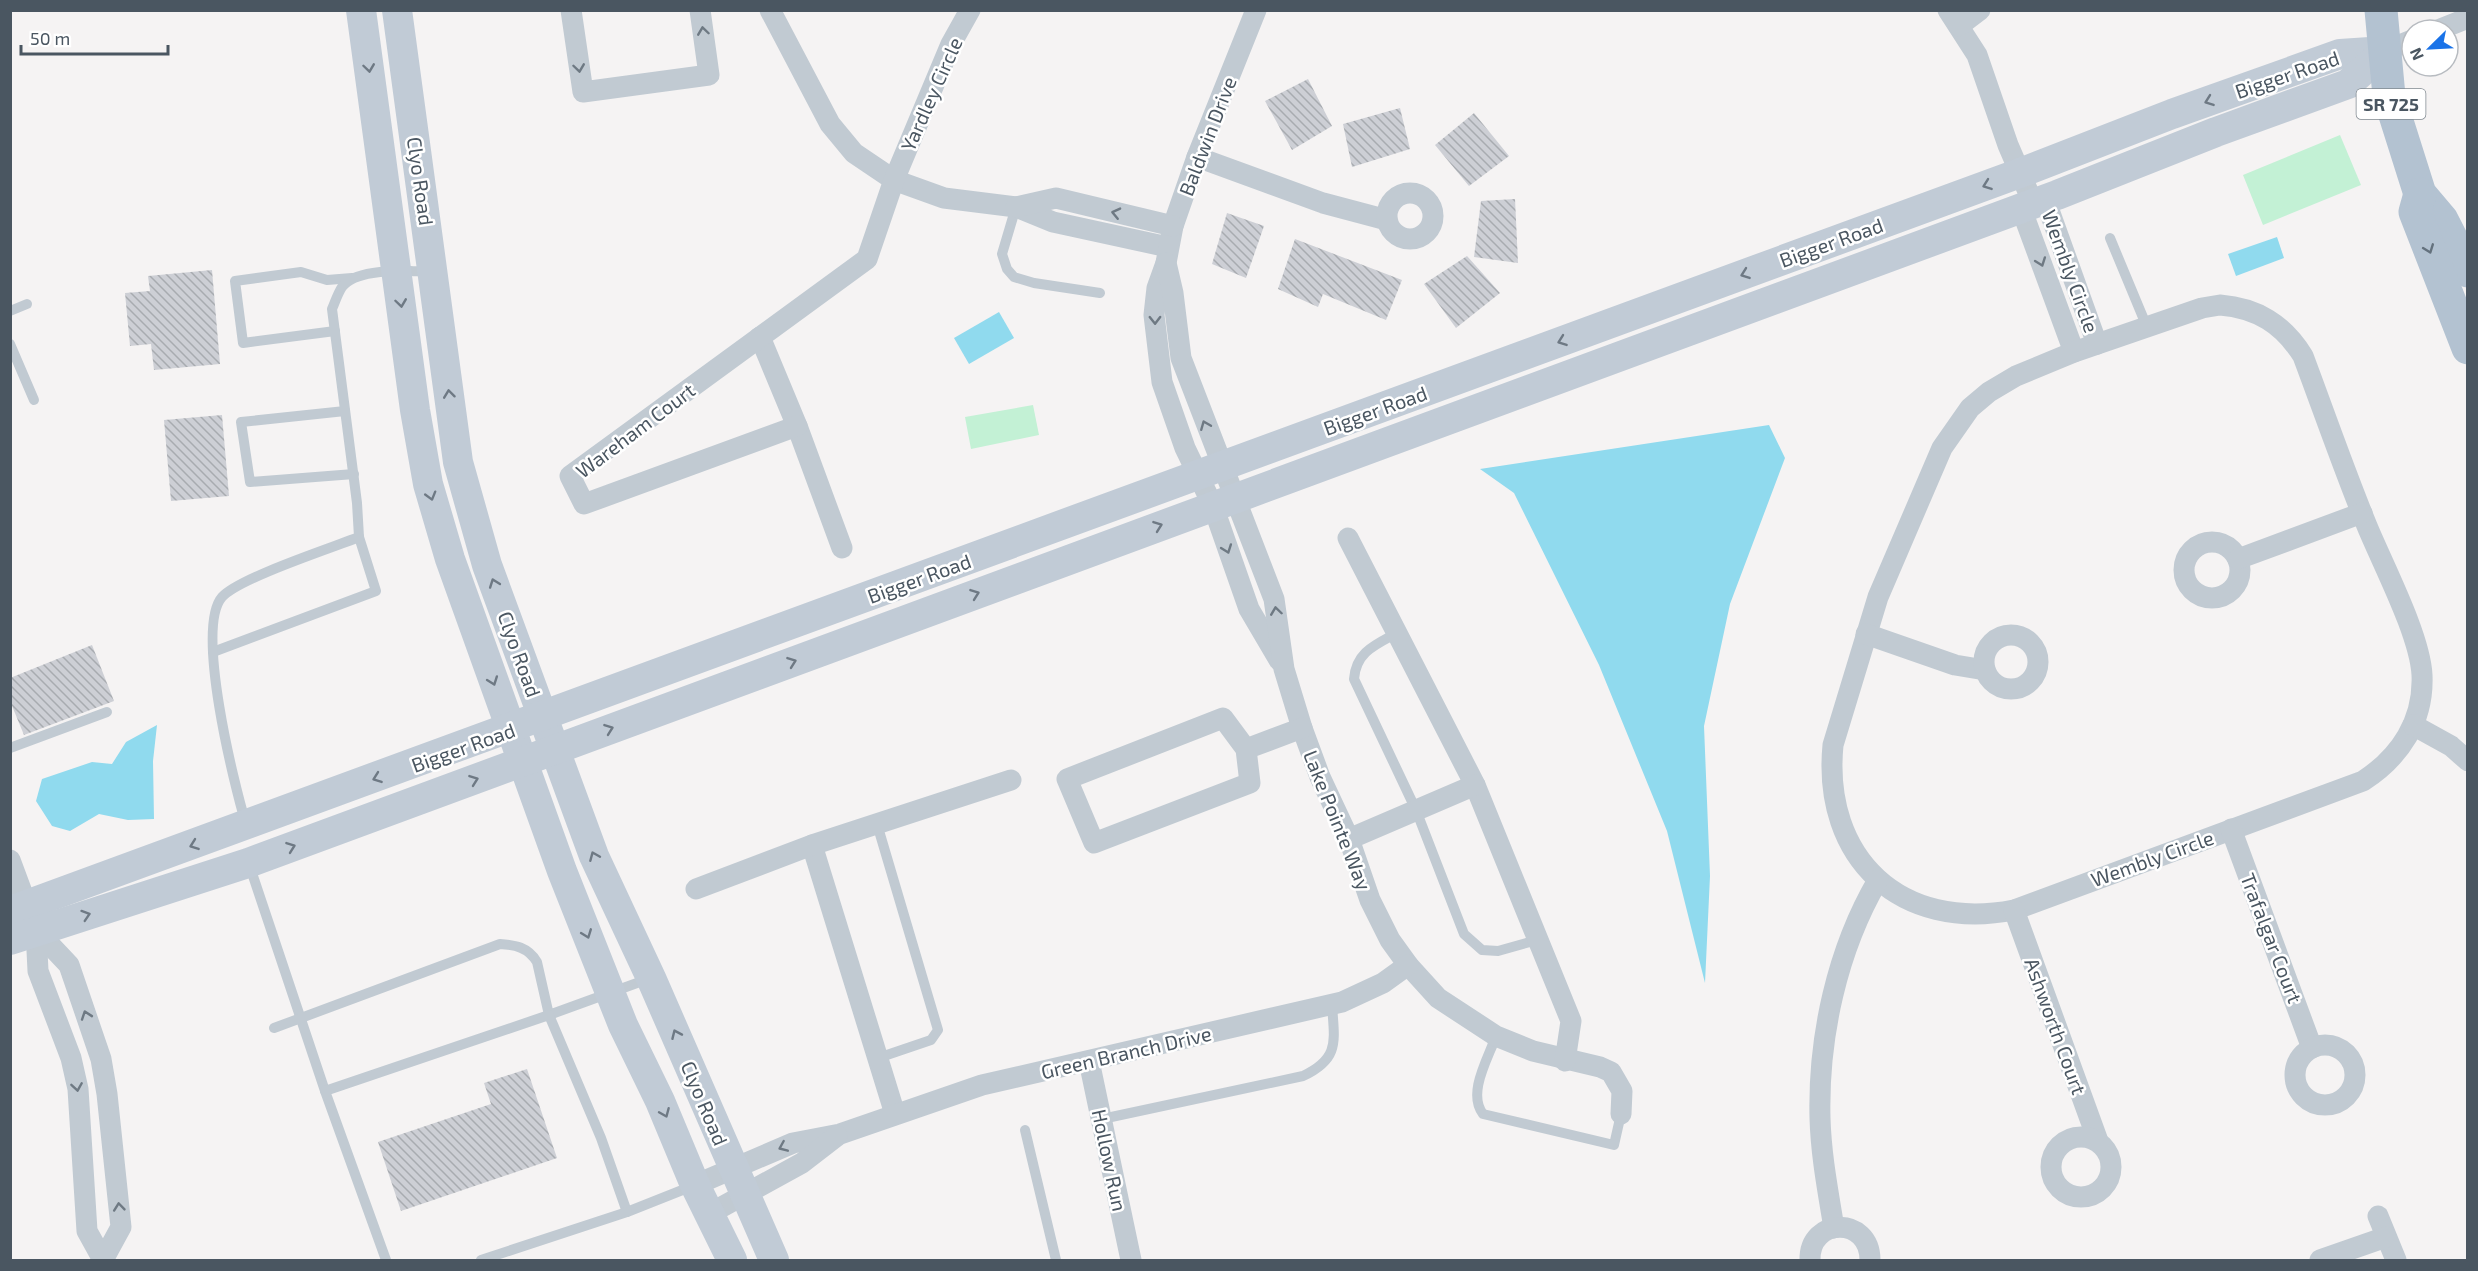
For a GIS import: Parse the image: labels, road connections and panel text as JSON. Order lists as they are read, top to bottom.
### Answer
{
  "streets": {
    "main road": ["SR 725"],
    "street": [
      "Bigger Road",
      "Yardley Circle",
      "Baldwin Drive",
      "Clyo Road",
      "Wembly Circle",
      "Wareham Court",
      "Lake Pointe Way",
      "Trafalgar Court",
      "Ashworth Court",
      "Green Branch Drive",
      "Hollow Run"
    ]
  },
  "crossings": [
    ["Bigger Road", "SR 725"],
    ["Bigger Road", "Baldwin Drive"],
    ["Bigger Road", "Clyo Road"],
    ["Bigger Road", "Wembly Circle"],
    ["Bigger Road", "Lake Pointe Way"],
    ["Yardley Circle", "Wareham Court"],
    ["Baldwin Drive", "Lake Pointe Way"],
    ["Clyo Road", "Green Branch Drive"],
    ["Wembly Circle", "Trafalgar Court"],
    ["Wembly Circle", "Ashworth Court"],
    ["Lake Pointe Way", "Green Branch Drive"],
    ["Green Branch Drive", "Hollow Run"]
  ],
  "scale_bar": "50 m",
  "north": "bottom left"
}
